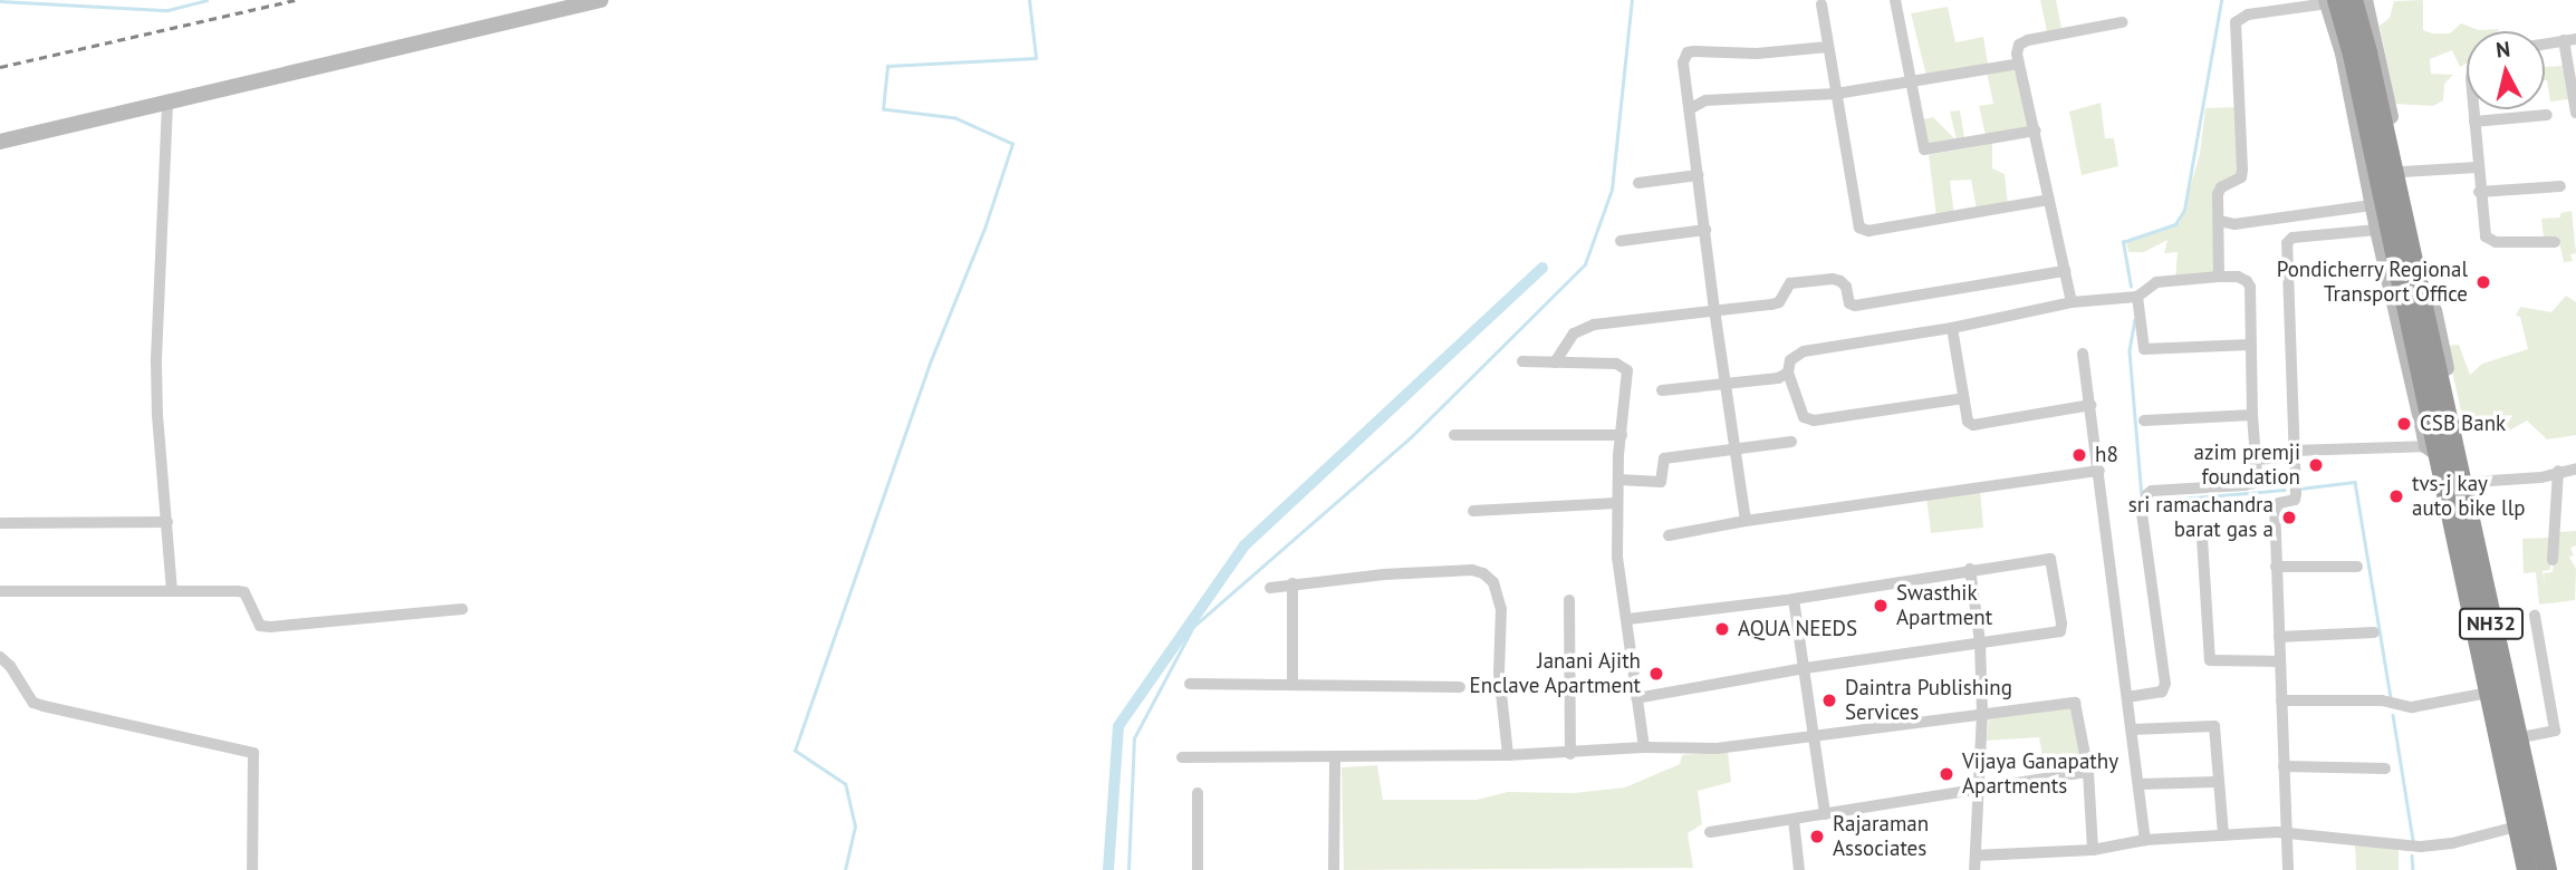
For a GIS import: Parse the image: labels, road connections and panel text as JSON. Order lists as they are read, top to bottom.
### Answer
{
  "streets": {
    "highway": ["NH32"]
  },
  "places": [
    "Pondicherry Regional Transport Office",
    "CSB Bank",
    "h8",
    "azim premji foundation",
    "tvs-j kay auto bike llp",
    "sri ramachandra barat gas a",
    "Swasthik Apartment",
    "AQUA NEEDS",
    "Janani Ajith Enclave Apartment",
    "Daintra Publishing Services",
    "Vijaya Ganapathy Apartments",
    "Rajaraman Associates"
  ],
  "north": "top"
}
